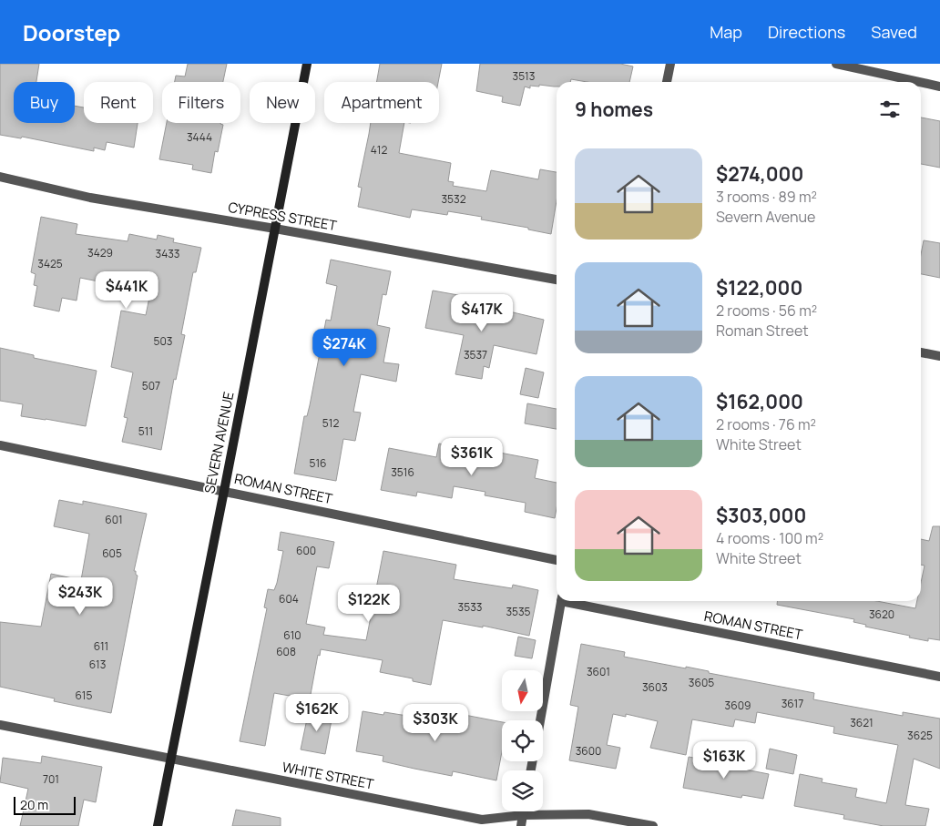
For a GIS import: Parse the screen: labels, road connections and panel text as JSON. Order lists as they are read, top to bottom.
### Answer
{
  "streets": {
    "street": [
      "CYPRESS STREET",
      "SEVERN AVENUE",
      "ROMAN STREET",
      "WHITE STREET"
    ]
  },
  "crossings": [
    ["CYPRESS STREET", "SEVERN AVENUE"],
    ["SEVERN AVENUE", "ROMAN STREET"],
    ["SEVERN AVENUE", "WHITE STREET"]
  ],
  "house_numbers": [
    "3513",
    "3444",
    "412",
    "3532",
    "3429",
    "3433",
    "3425",
    "503",
    "3537",
    "507",
    "512",
    "511",
    "516",
    "3516",
    "601",
    "600",
    "605",
    "604",
    "3533",
    "3535",
    "3620",
    "610",
    "611",
    "608",
    "613",
    "3601",
    "3605",
    "3603",
    "615",
    "3617",
    "3609",
    "3621",
    "3625",
    "3600",
    "701"
  ],
  "scale_bar": "20 m",
  "north": "bottom",
  "page": {
    "header": "Doorstep",
    "nav": ["Map", "Directions", "Saved"],
    "chip": [
      "Buy",
      "Rent",
      "Filters",
      "New",
      "Apartment"
    ],
    "heading": "9 homes",
    "list": [
      {
        "name": "$274,000",
        "note": "3 rooms · 89 m² · Severn Avenue"
      },
      {
        "name": "$122,000",
        "note": "2 rooms · 56 m² · Roman Street"
      },
      {
        "name": "$162,000",
        "note": "2 rooms · 76 m² · White Street"
      },
      {
        "name": "$303,000",
        "note": "4 rooms · 100 m² · White Street"
      }
    ],
    "price": [
      "$441K",
      "$417K",
      "$274K",
      "$361K",
      "$243K",
      "$122K",
      "$162K",
      "$303K",
      "$163K"
    ],
    "scale": "20 m"
  }
}
